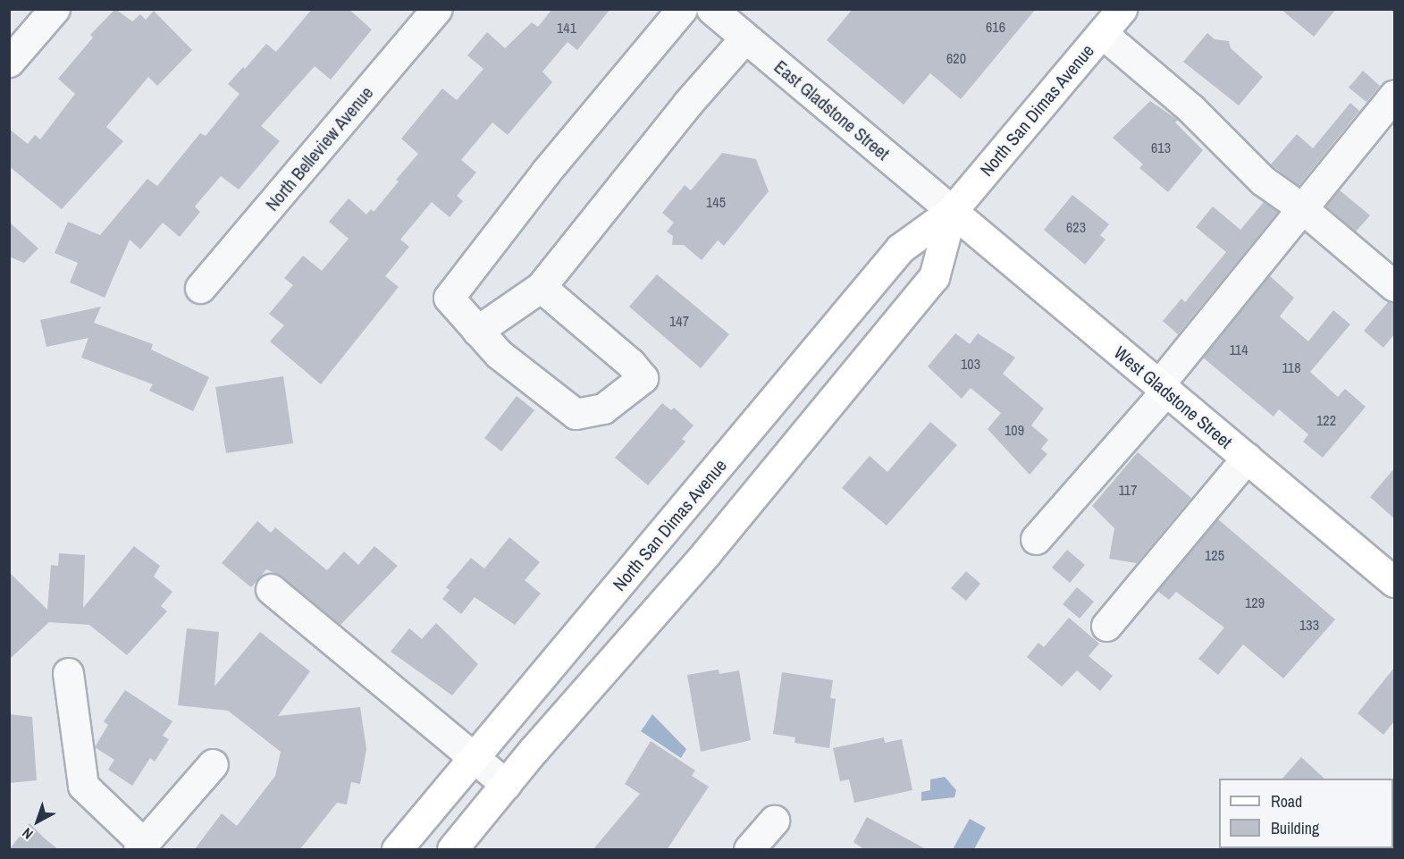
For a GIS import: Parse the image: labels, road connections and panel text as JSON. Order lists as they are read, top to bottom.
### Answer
{
  "streets": {
    "main road": ["North San Dimas Avenue", "West Gladstone Street"],
    "street": ["East Gladstone Street", "North Belleview Avenue"]
  },
  "crossings": [
    ["East Gladstone Street", "North San Dimas Avenue"],
    ["East Gladstone Street", "West Gladstone Street"],
    ["North San Dimas Avenue", "West Gladstone Street"]
  ],
  "house_numbers": [
    "616",
    "141",
    "620",
    "613",
    "145",
    "623",
    "147",
    "114",
    "103",
    "118",
    "122",
    "109",
    "117",
    "125",
    "129",
    "133"
  ],
  "legend": ["Road", "Building"],
  "north": "bottom left"
}
